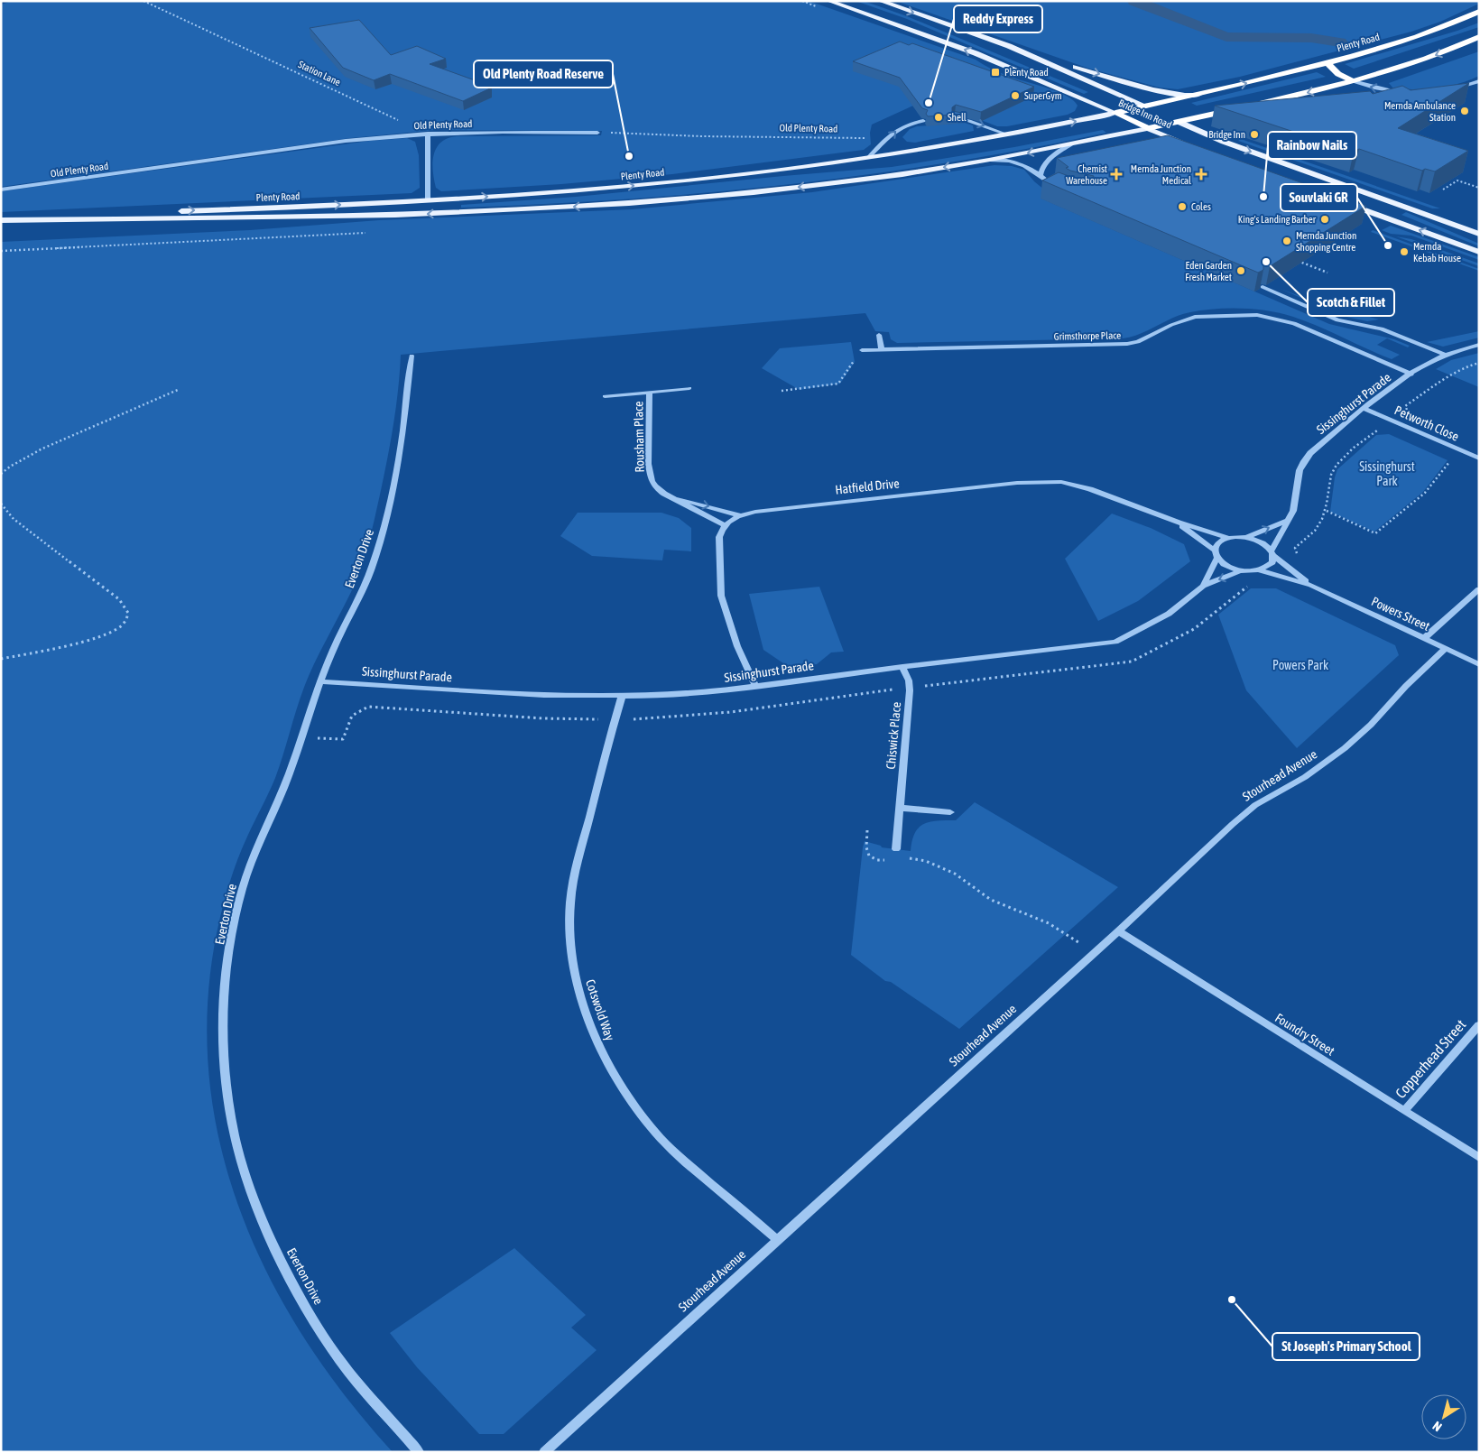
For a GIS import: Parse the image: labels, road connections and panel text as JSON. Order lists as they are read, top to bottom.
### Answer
{
  "streets": {
    "highway": ["Plenty Road", "Bridge Inn Road"],
    "street": [
      "Old Plenty Road",
      "Grimsthorpe Place",
      "Sissinghurst Parade",
      "Petworth Close",
      "Rousham Place",
      "Hatfield Drive",
      "Everton Drive",
      "Powers Street",
      "Chiswick Place",
      "Stourhead Avenue",
      "Cotswold Way",
      "Foundry Street",
      "Copperhead Street"
    ],
    "path": ["Station Lane"]
  },
  "crossings": [
    ["Plenty Road", "Bridge Inn Road"],
    ["Station Lane", "Old Plenty Road"],
    ["Grimsthorpe Place", "Sissinghurst Parade"],
    ["Sissinghurst Parade", "Petworth Close"],
    ["Sissinghurst Parade", "Hatfield Drive"],
    ["Sissinghurst Parade", "Everton Drive"],
    ["Sissinghurst Parade", "Powers Street"],
    ["Sissinghurst Parade", "Chiswick Place"],
    ["Sissinghurst Parade", "Cotswold Way"],
    ["Rousham Place", "Hatfield Drive"],
    ["Powers Street", "Stourhead Avenue"],
    ["Stourhead Avenue", "Cotswold Way"],
    ["Stourhead Avenue", "Foundry Street"],
    ["Foundry Street", "Copperhead Street"]
  ],
  "parks": ["Sissinghurst Park", "Powers Park"],
  "places": {
    "transit": ["Plenty Road"],
    "other": [
      "SuperGym",
      "Reddy Express",
      "Mernda Ambulance Station",
      "Shell",
      "Bridge Inn",
      "Old Plenty Road Reserve",
      "Rainbow Nails",
      "Coles",
      "King's Landing Barber",
      "Mernda Junction Shopping Centre",
      "Souvlaki GR",
      "Mernda Kebab House",
      "Scotch & Fillet",
      "Eden Garden Fresh Market",
      "St Joseph's Primary School"
    ],
    "health": ["Chemist Warehouse", "Mernda Junction Medical"]
  },
  "north": "bottom left"
}
